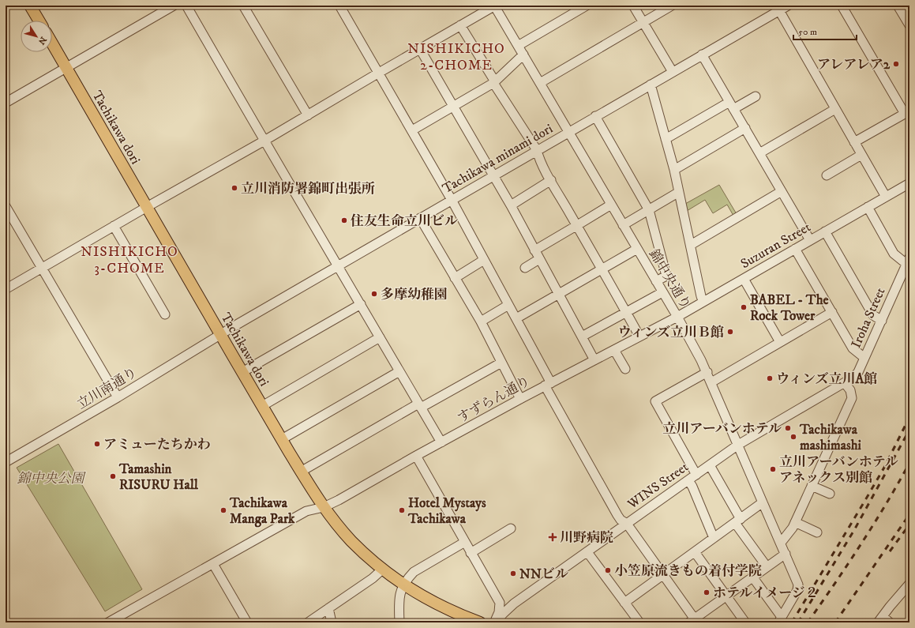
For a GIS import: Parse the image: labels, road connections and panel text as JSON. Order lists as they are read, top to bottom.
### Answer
{
  "streets": {
    "main road": ["Tachikawa dori"],
    "street": [
      "Tachikawa minami dori",
      "Suzuran Street",
      "錦中央通り",
      "Iroha Street",
      "立川南通り",
      "すずらん通り",
      "WINS Street"
    ]
  },
  "crossings": [
    ["Tachikawa dori", "Tachikawa minami dori"],
    ["Tachikawa dori", "立川南通り"],
    ["Tachikawa dori", "すずらん通り"],
    ["Tachikawa minami dori", "錦中央通り"],
    ["Tachikawa minami dori", "立川南通り"],
    ["Suzuran Street", "錦中央通り"],
    ["Suzuran Street", "すずらん通り"],
    ["錦中央通り", "すずらん通り"],
    ["錦中央通り", "WINS Street"],
    ["Iroha Street", "WINS Street"]
  ],
  "districts": ["NISHIKICHO 2-CHOME", "NISHIKICHO 3-CHOME"],
  "parks": ["錦中央公園"],
  "places": {
    "other": [
      "アレアレア2",
      "立川消防署錦町出張所",
      "住友生命立川ビル",
      "多摩幼稚園",
      "BABEL - The Rock Tower",
      "ウィンズ立川Ｂ館",
      "ウィンズ立川A館",
      "立川アーバンホテル",
      "Tachikawa mashimashi",
      "アミューたちかわ",
      "立川アーバンホテル アネックス別館",
      "Tamashin RISURU Hall",
      "Tachikawa Manga Park",
      "Hotel Mystays Tachikawa",
      "小笠原流きもの着付学院",
      "NNビル",
      "ホテルイメージ２"
    ],
    "health": ["川野病院"]
  },
  "scale_bar": "50 m",
  "north": "bottom right"
}
